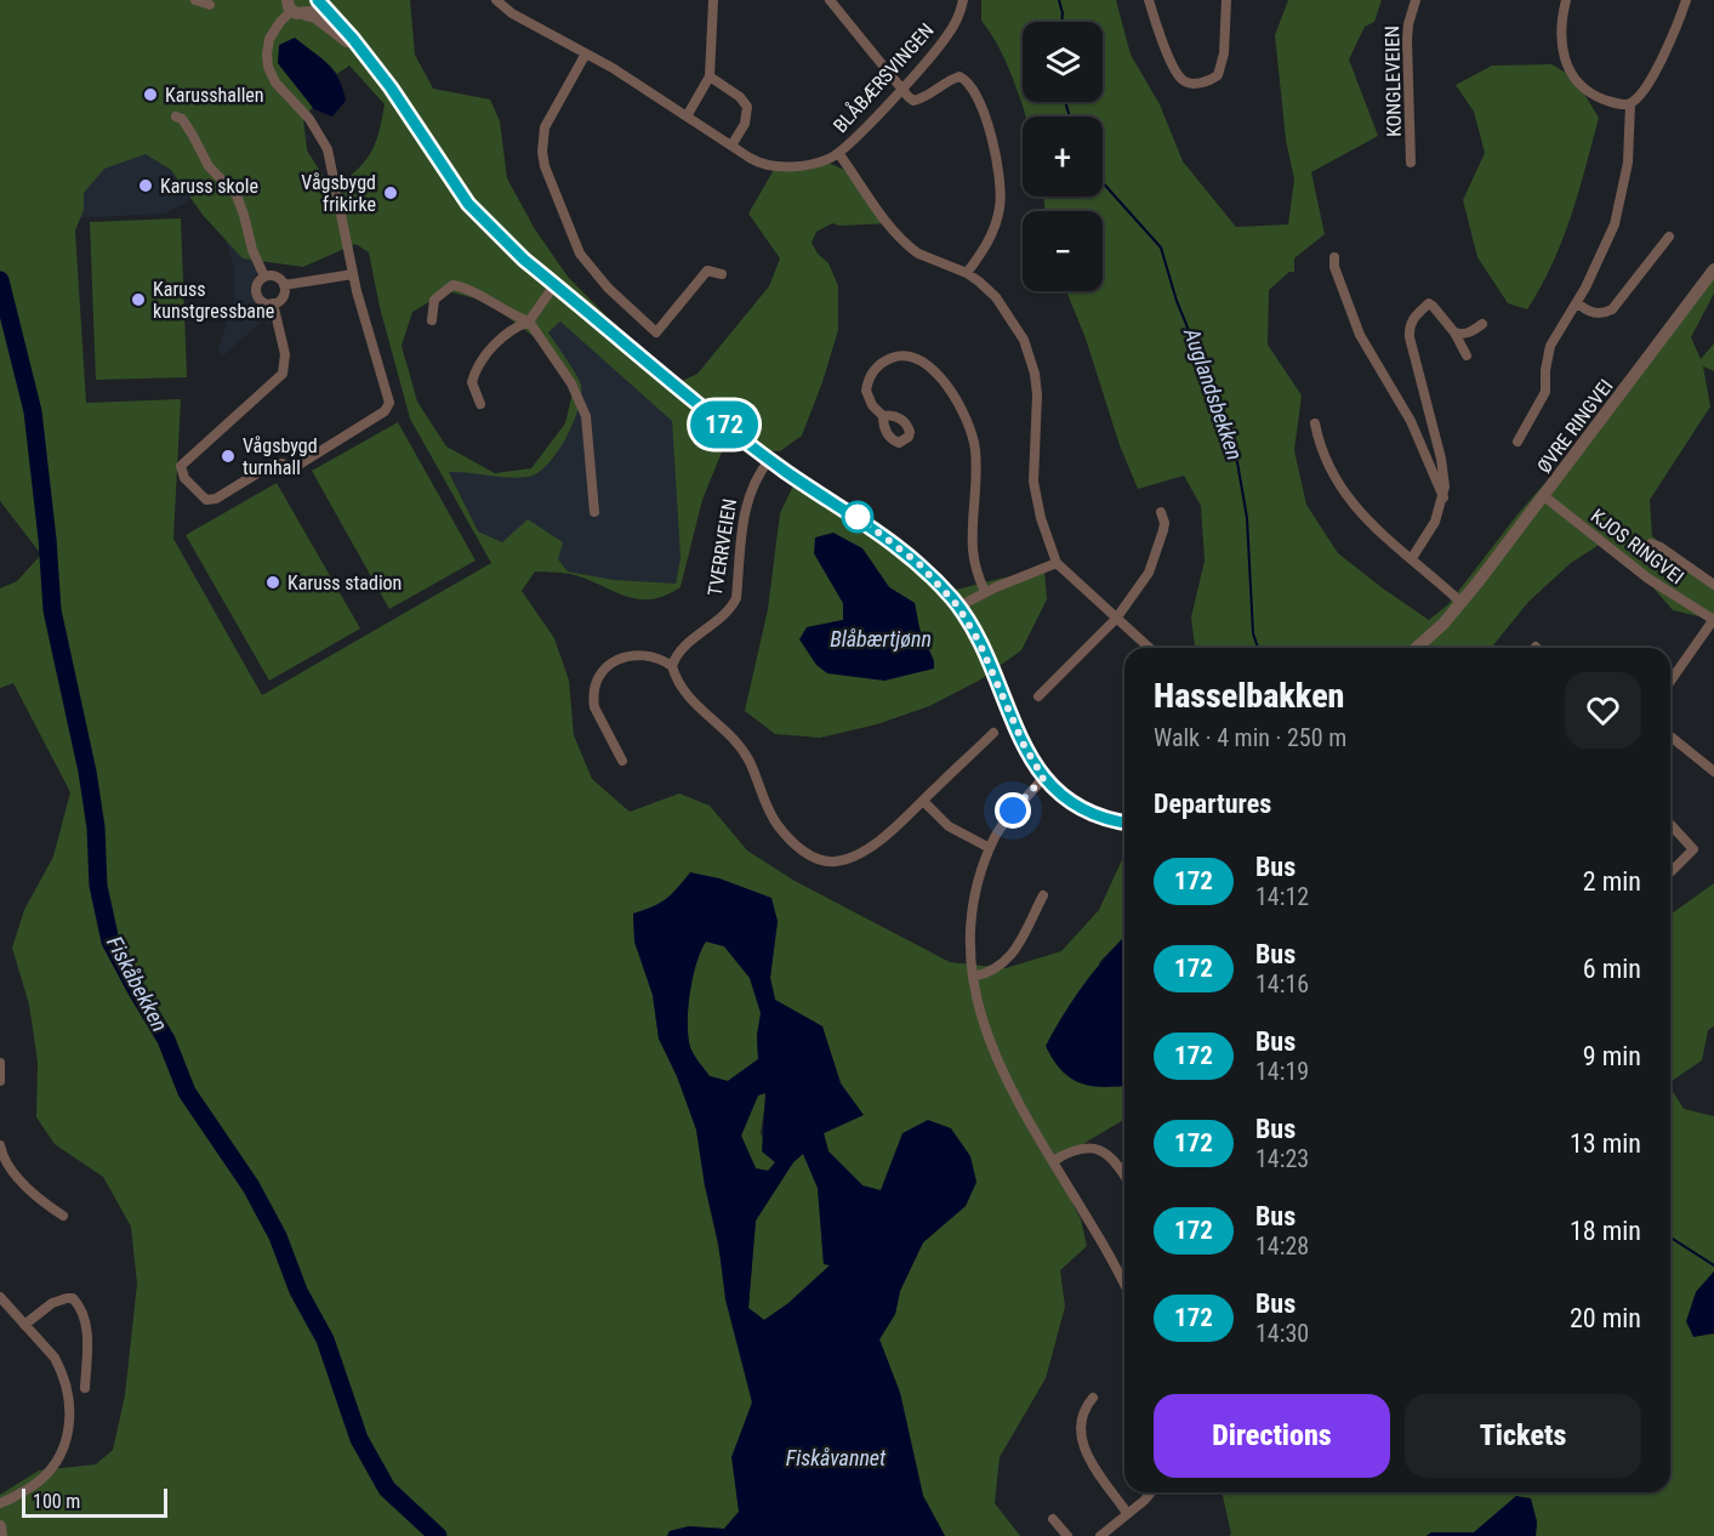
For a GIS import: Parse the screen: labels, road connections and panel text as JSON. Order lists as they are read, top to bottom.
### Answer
{
  "streets": {
    "street": [
      "BLÅBÆRSVINGEN",
      "KONGLEVEIEN",
      "ØVRE RINGVEI",
      "KJOS RINGVEI",
      "TVERRVEIEN"
    ]
  },
  "crossings": [
    ["ØVRE RINGVEI", "KJOS RINGVEI"]
  ],
  "water": [
    "Auglandsbekken",
    "Blåbærtjønn",
    "Fiskåbekken",
    "Fiskåvannet"
  ],
  "places": [
    "Karusshallen",
    "Karuss skole",
    "Vågsbygd frikirke",
    "Karuss kunstgressbane",
    "Vågsbygd turnhall",
    "Karuss stadion"
  ],
  "lines": ["bus line 172"],
  "scale_bar": "100 m",
  "page": {
    "on_map": "172",
    "map_buttons": ["+", "−"],
    "heading": [
      ["Hasselbakken", "Walk · 4 min · 250 m"],
      "Departures"
    ],
    "list": [
      {
        "mark": "172",
        "name": "Bus",
        "note": "14:12",
        "value": "2 min"
      },
      {
        "mark": "172",
        "name": "Bus",
        "note": "14:16",
        "value": "6 min"
      },
      {
        "mark": "172",
        "name": "Bus",
        "note": "14:19",
        "value": "9 min"
      },
      {
        "mark": "172",
        "name": "Bus",
        "note": "14:23",
        "value": "13 min"
      },
      {
        "mark": "172",
        "name": "Bus",
        "note": "14:28",
        "value": "18 min"
      },
      {
        "mark": "172",
        "name": "Bus",
        "note": "14:30",
        "value": "20 min"
      }
    ],
    "buttons": ["Directions", "Tickets"],
    "scale": "100 m"
  }
}
